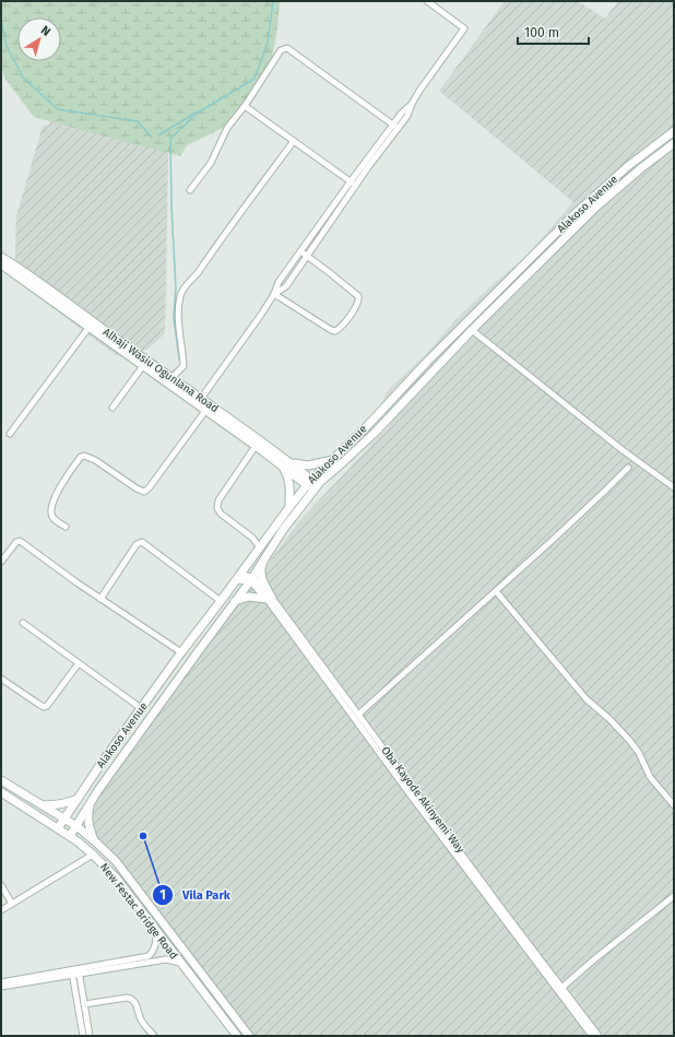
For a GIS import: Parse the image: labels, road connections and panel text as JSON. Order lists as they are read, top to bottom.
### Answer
{
  "streets": {
    "street": [
      "Alakoso Avenue",
      "Alhaji Wasiu Ogunlana Road",
      "Oba Kayode Akinyemi Way",
      "New Festac Bridge Road"
    ]
  },
  "crossings": [
    ["Alakoso Avenue", "Alhaji Wasiu Ogunlana Road"],
    ["Alakoso Avenue", "Oba Kayode Akinyemi Way"],
    ["Alakoso Avenue", "New Festac Bridge Road"]
  ],
  "places": ["Vila Park"],
  "scale_bar": "100 m",
  "north": "top right"
}
